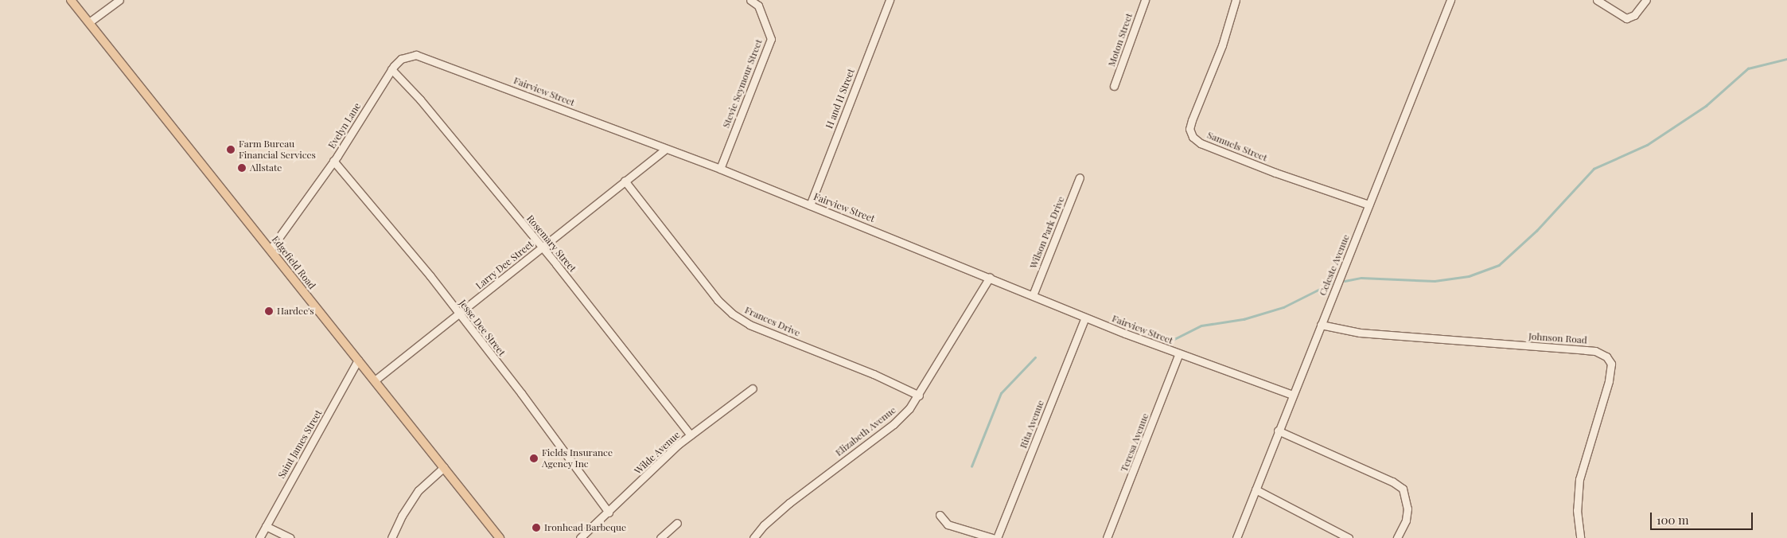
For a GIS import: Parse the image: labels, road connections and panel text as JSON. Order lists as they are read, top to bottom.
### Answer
{
  "streets": {
    "main road": ["Edgefield Road"],
    "street": [
      "Moton Street",
      "Stevie Seymour Street",
      "Fairview Street",
      "H and H Street",
      "Evelyn Lane",
      "Samuels Street",
      "Wilson Park Drive",
      "Rosemary Street",
      "Larry Dee Street",
      "Celeste Avenue",
      "Frances Drive",
      "Jesse Dee Street",
      "Johnson Road",
      "Rita Avenue",
      "Elizabeth Avenue",
      "Teresa Avenue",
      "Saint James Street",
      "Wilde Avenue"
    ]
  },
  "crossings": [
    ["Stevie Seymour Street", "Fairview Street"],
    ["Fairview Street", "H and H Street"],
    ["Fairview Street", "Evelyn Lane"],
    ["Fairview Street", "Wilson Park Drive"],
    ["Fairview Street", "Rosemary Street"],
    ["Fairview Street", "Larry Dee Street"],
    ["Fairview Street", "Celeste Avenue"],
    ["Fairview Street", "Rita Avenue"],
    ["Fairview Street", "Elizabeth Avenue"],
    ["Fairview Street", "Teresa Avenue"],
    ["Evelyn Lane", "Rosemary Street"],
    ["Evelyn Lane", "Edgefield Road"],
    ["Evelyn Lane", "Jesse Dee Street"],
    ["Samuels Street", "Celeste Avenue"],
    ["Rosemary Street", "Larry Dee Street"],
    ["Rosemary Street", "Wilde Avenue"],
    ["Edgefield Road", "Larry Dee Street"],
    ["Edgefield Road", "Saint James Street"],
    ["Larry Dee Street", "Frances Drive"],
    ["Larry Dee Street", "Jesse Dee Street"],
    ["Celeste Avenue", "Johnson Road"],
    ["Frances Drive", "Elizabeth Avenue"],
    ["Jesse Dee Street", "Wilde Avenue"]
  ],
  "places": [
    "Farm Bureau Financial Services",
    "Allstate",
    "Hardee's",
    "Fields Insurance Agency Inc",
    "Ironhead Barbeque"
  ],
  "scale_bar": "100 m"
}
